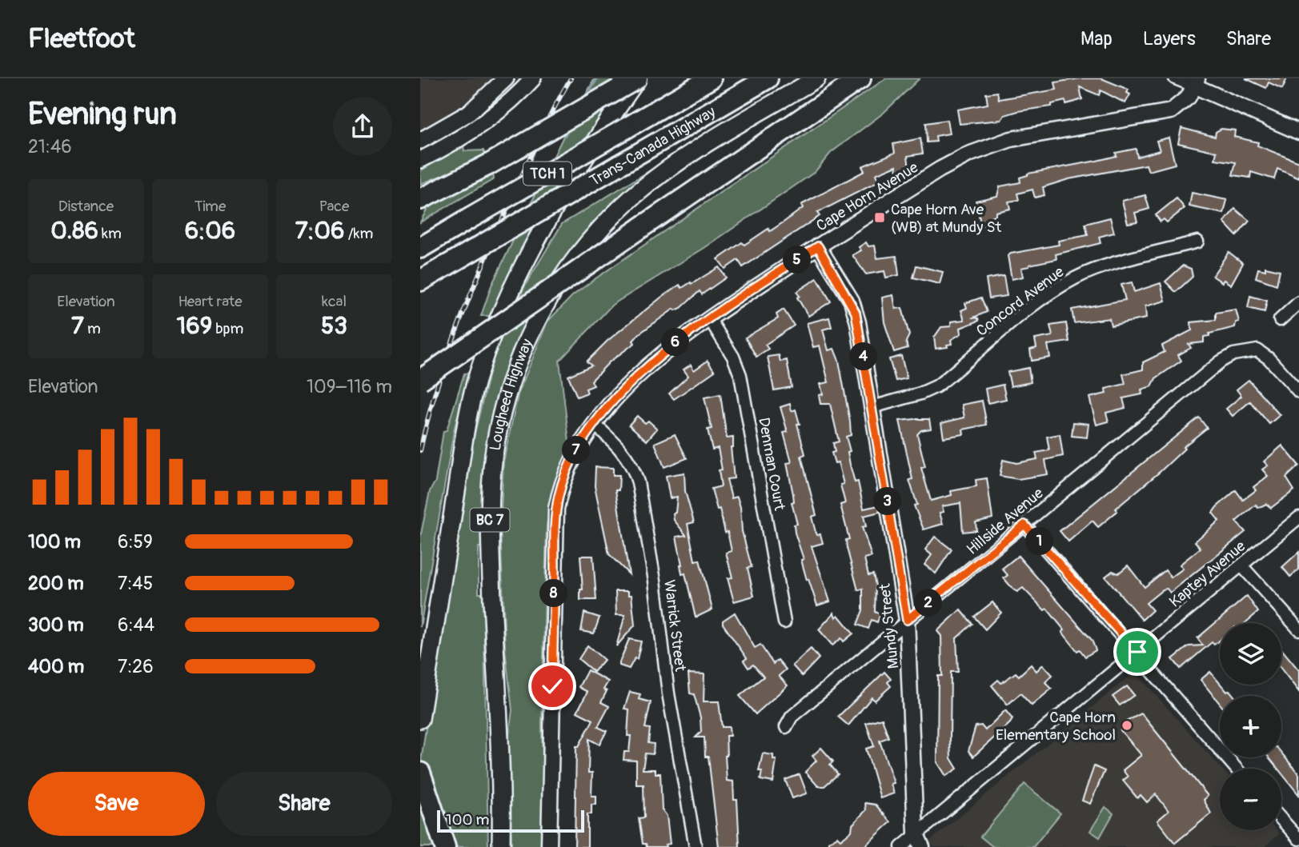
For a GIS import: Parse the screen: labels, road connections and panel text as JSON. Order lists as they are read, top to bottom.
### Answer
{
  "streets": {
    "highway": ["Trans-Canada Highway", "TCH 1"],
    "main road": ["Lougheed Highway", "BC 7"],
    "street": [
      "Cape Horn Avenue",
      "Concord Avenue",
      "Denman Court",
      "Hillside Avenue",
      "Kaptey Avenue",
      "Warrick Street",
      "Mundy Street"
    ]
  },
  "crossings": [
    ["Cape Horn Avenue", "Denman Court"],
    ["Cape Horn Avenue", "Warrick Street"],
    ["Cape Horn Avenue", "Mundy Street"],
    ["Concord Avenue", "Mundy Street"],
    ["Hillside Avenue", "Mundy Street"],
    ["Kaptey Avenue", "Mundy Street"]
  ],
  "places": {
    "transit": ["Cape Horn Ave (WB) at Mundy St"],
    "other": ["Cape Horn Elementary School"]
  },
  "scale_bar": "100 m",
  "page": {
    "header": "Fleetfoot",
    "nav": ["Map", "Layers", "Share"],
    "heading": ["Evening run", "21:46"],
    "stats": [
      ["Distance", "0.86 km"],
      ["Time", "6:06"],
      ["Pace", "7:06 /km"],
      ["Elevation", "7 m"],
      ["Heart rate", "169 bpm"],
      ["kcal", "53"]
    ],
    "pins": [
      "5",
      "6",
      "4",
      "7",
      "3",
      "1",
      "8",
      "2"
    ],
    "chart": ["Elevation", "109–116 m"],
    "list": [
      {
        "name": "100 m",
        "note": "6:59"
      },
      {
        "name": "200 m",
        "note": "7:45"
      },
      {
        "name": "300 m",
        "note": "6:44"
      },
      {
        "name": "400 m",
        "note": "7:26"
      }
    ],
    "map_buttons": ["+", "−"],
    "buttons": ["Save", "Share"],
    "scale": "100 m"
  }
}
